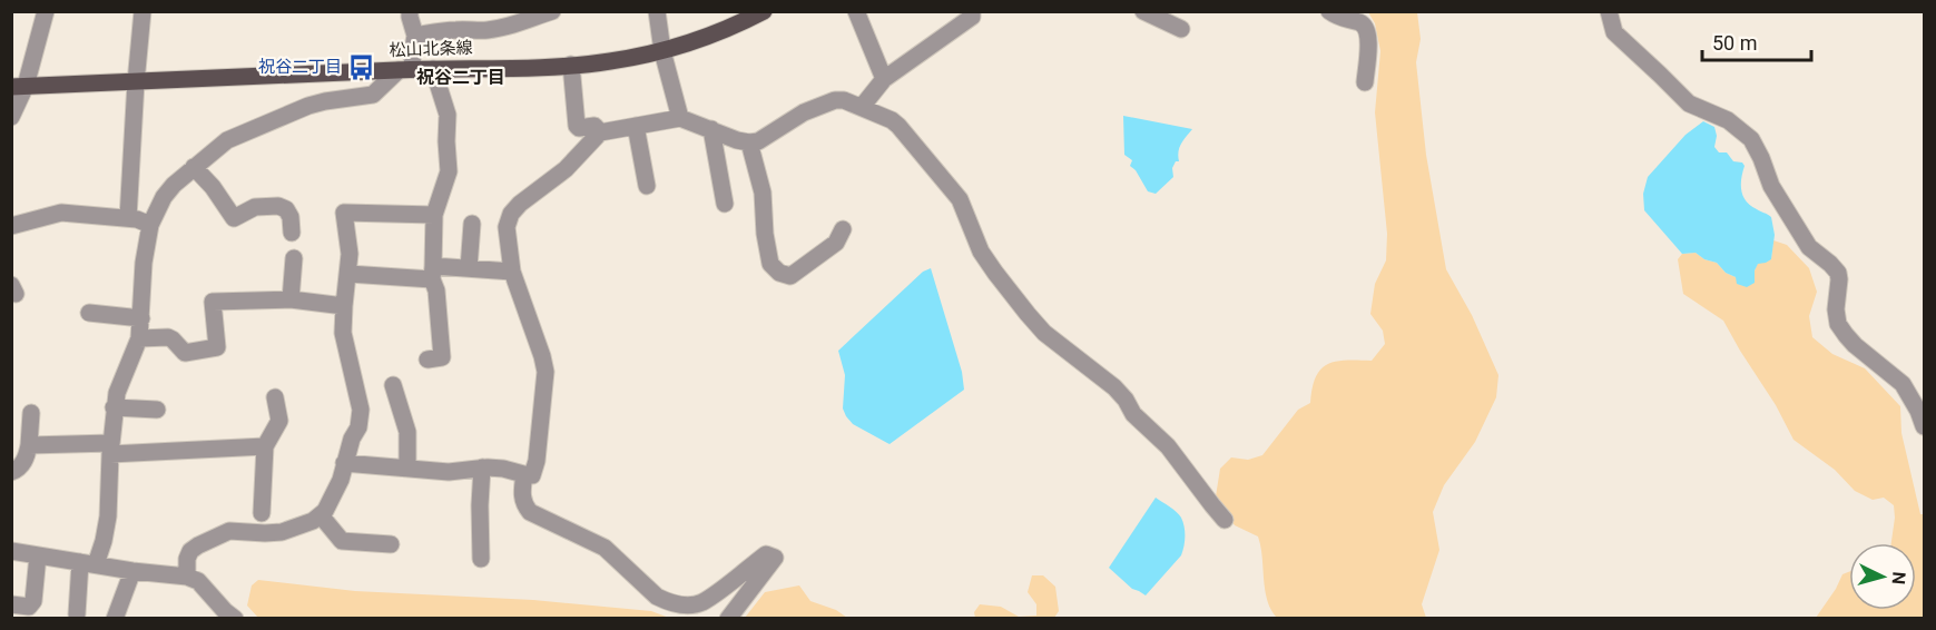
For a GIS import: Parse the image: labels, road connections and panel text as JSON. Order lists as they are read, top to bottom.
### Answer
{
  "streets": {
    "main road": ["松山北条線"]
  },
  "districts": ["祝谷二丁目"],
  "places": {
    "bus stop": ["祝谷二丁目"]
  },
  "scale_bar": "50 m",
  "north": "right"
}
